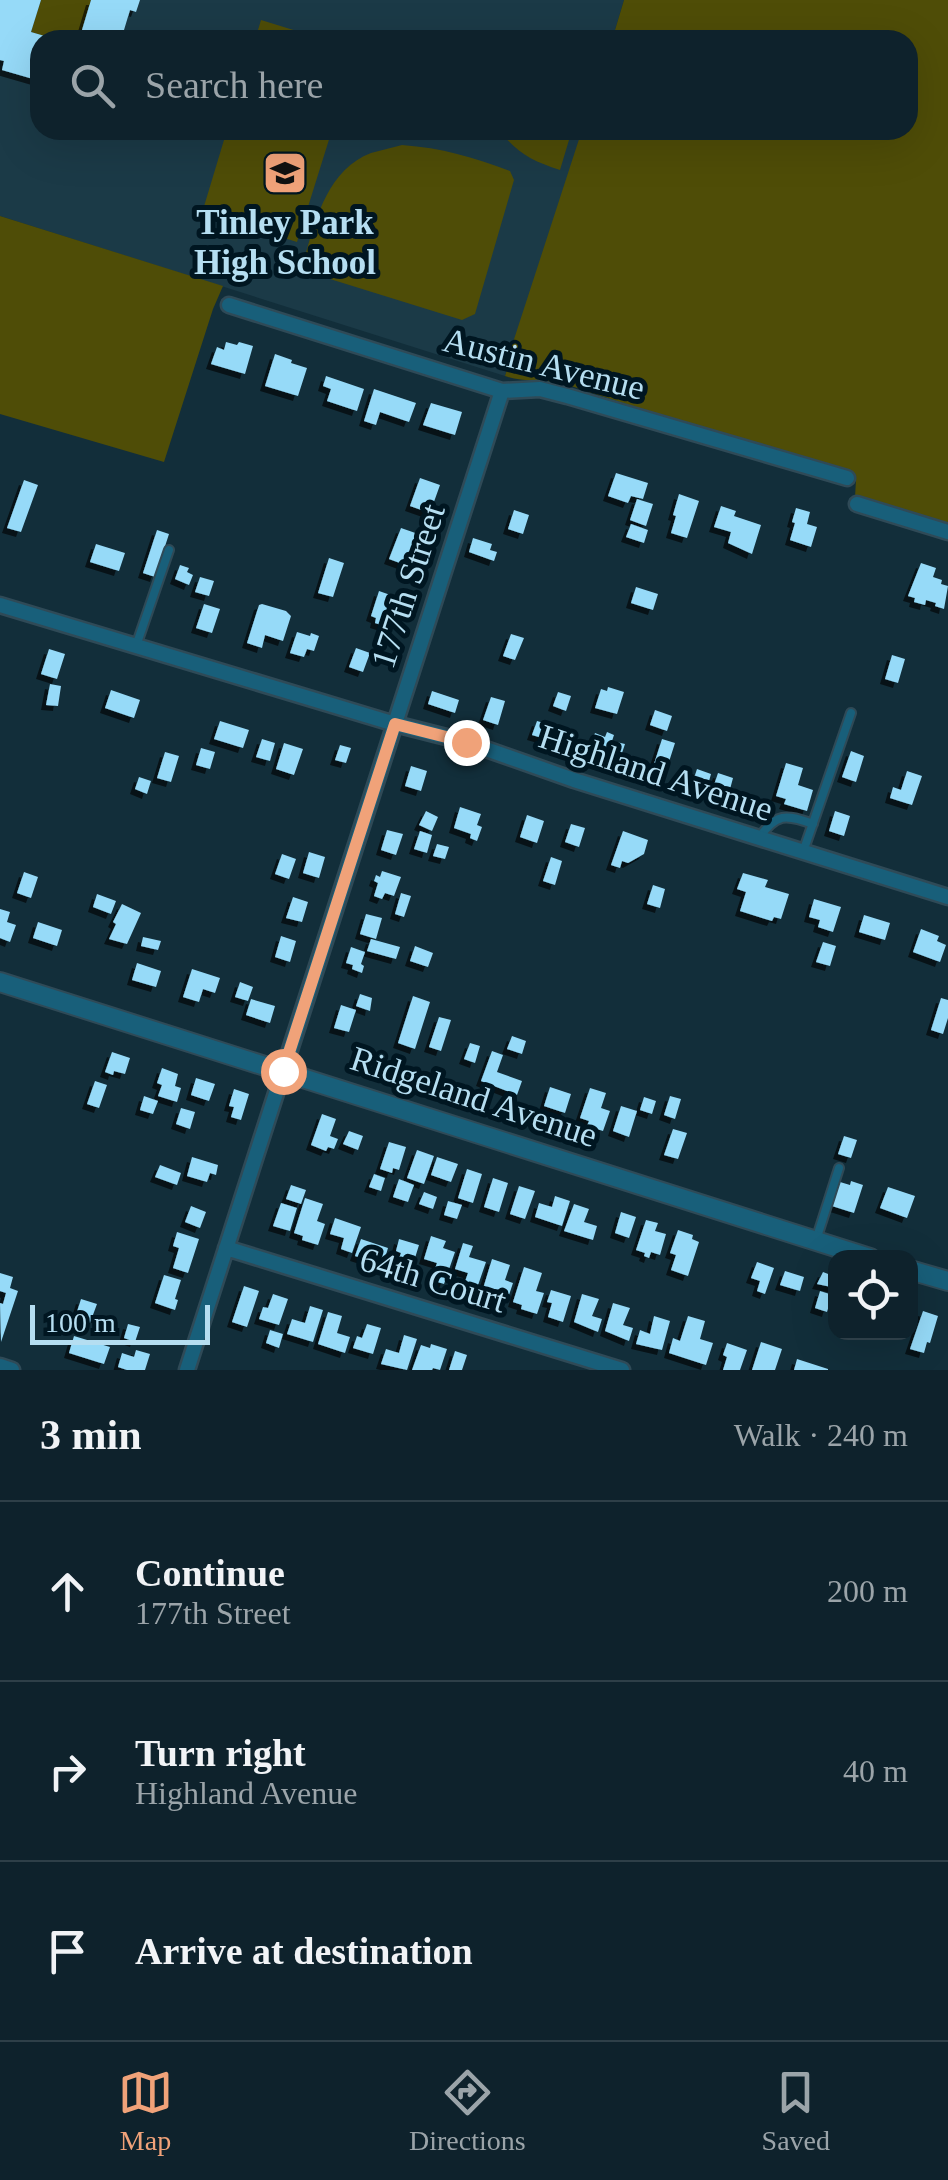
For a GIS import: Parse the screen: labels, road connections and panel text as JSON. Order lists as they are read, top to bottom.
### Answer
{
  "streets": {
    "street": [
      "Austin Avenue",
      "177th Street",
      "Highland Avenue",
      "Ridgeland Avenue",
      "64th Court"
    ]
  },
  "crossings": [
    ["Austin Avenue", "177th Street"],
    ["177th Street", "Highland Avenue"],
    ["177th Street", "Ridgeland Avenue"],
    ["177th Street", "64th Court"]
  ],
  "places": {
    "school or university": ["Tinley Park High School"]
  },
  "scale_bar": "100 m",
  "page": {
    "search": "Search here",
    "scale": "100 m",
    "heading": ["3 min", "Walk · 240 m"],
    "list": [
      ["Continue", "177th Street", "200 m"],
      ["Turn right", "Highland Avenue", "40 m"],
      "Arrive at destination"
    ],
    "nav": ["Map", "Directions", "Saved"]
  }
}
